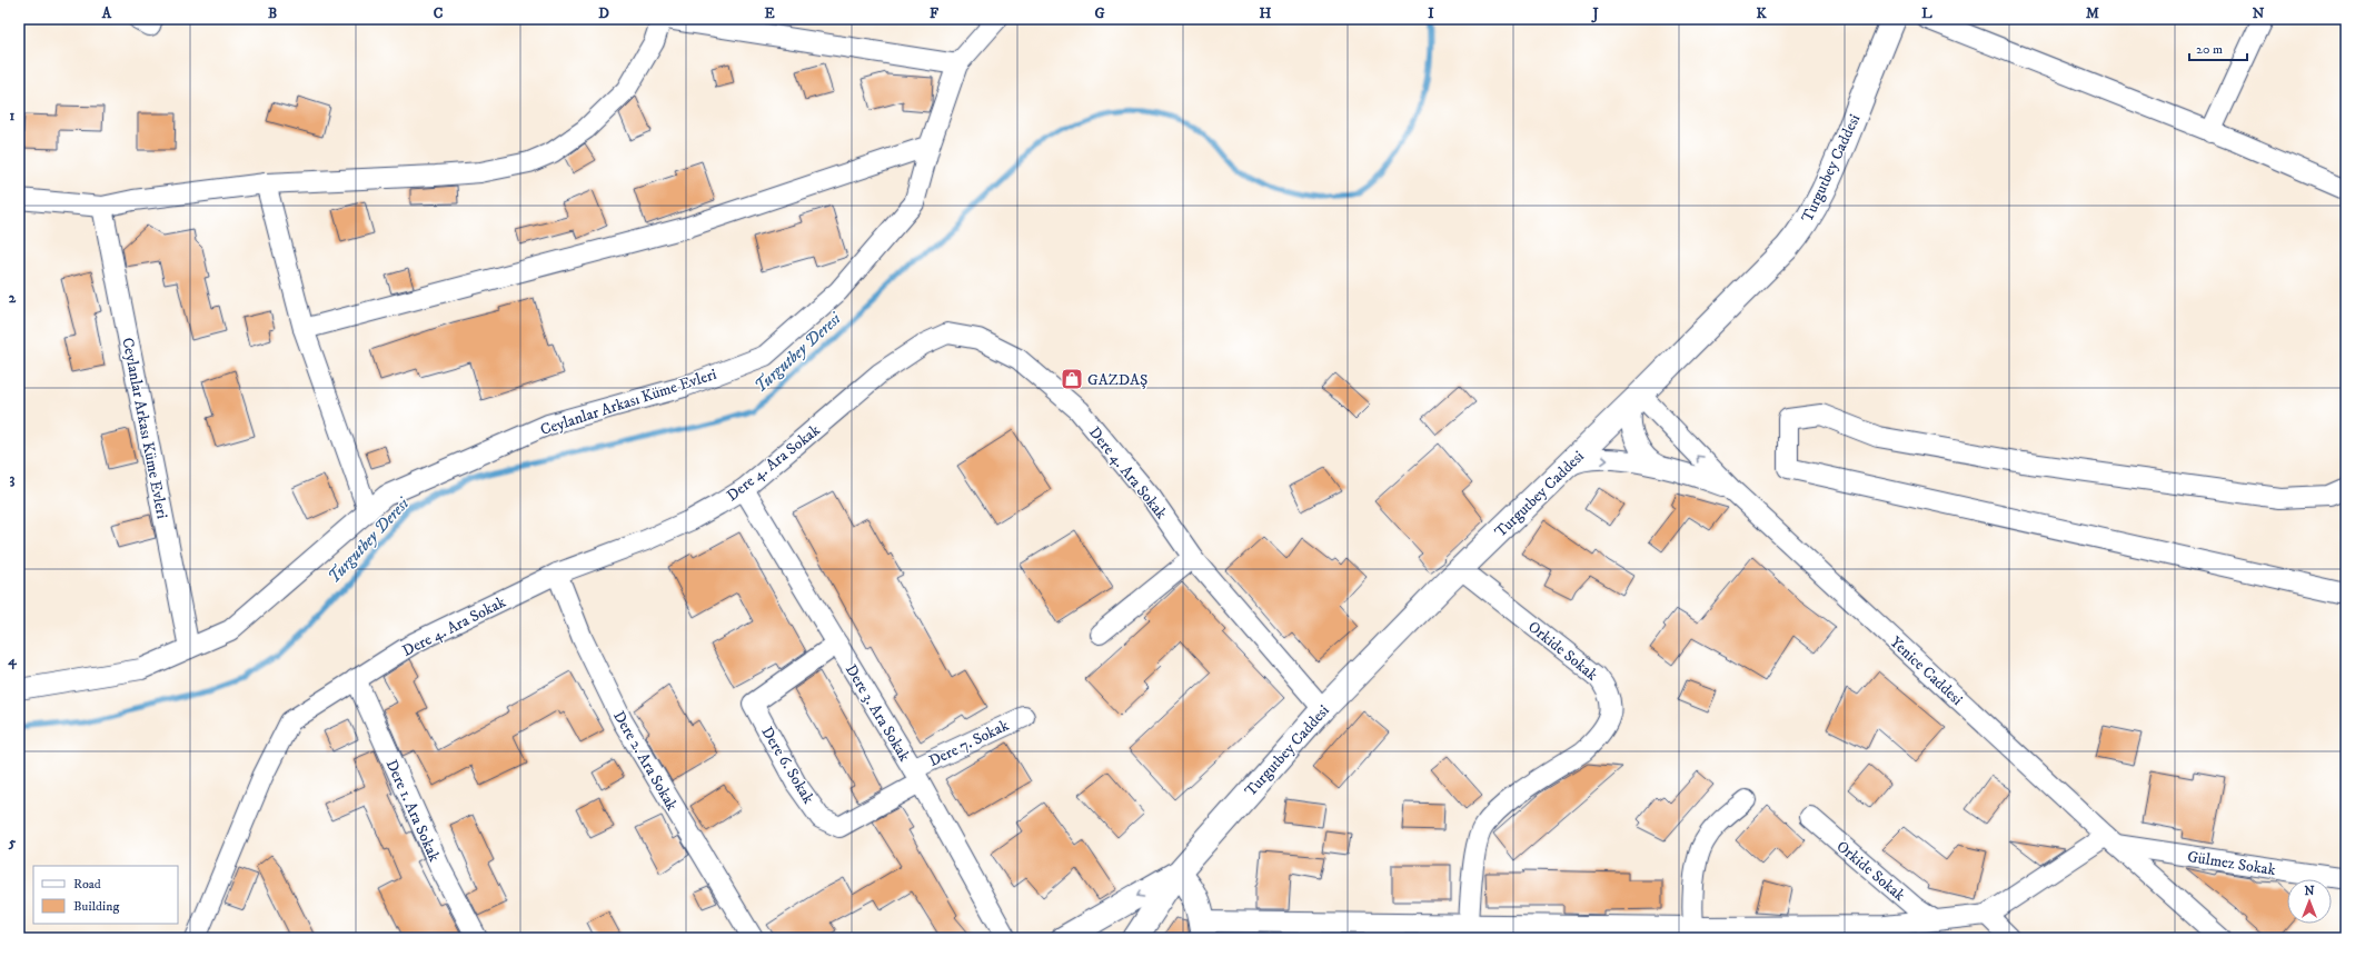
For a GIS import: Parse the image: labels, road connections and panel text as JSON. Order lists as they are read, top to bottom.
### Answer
{
  "streets": {
    "main road": ["Turgutbey Caddesi"],
    "street": [
      "Ceylanlar Arkası Küme Evleri",
      "Dere 4. Ara Sokak",
      "Orkide Sokak",
      "Yenice Caddesi",
      "Dere 3. Ara Sokak",
      "Dere 7. Sokak",
      "Dere 2. Ara Sokak",
      "Dere 6. Sokak",
      "Dere 1. Ara Sokak",
      "Gülmez Sokak"
    ]
  },
  "crossings": [
    ["Turgutbey Caddesi", "Dere 4. Ara Sokak"],
    ["Turgutbey Caddesi", "Orkide Sokak"],
    ["Turgutbey Caddesi", "Yenice Caddesi"],
    ["Dere 4. Ara Sokak", "Dere 3. Ara Sokak"],
    ["Dere 4. Ara Sokak", "Dere 2. Ara Sokak"],
    ["Dere 4. Ara Sokak", "Dere 1. Ara Sokak"],
    ["Yenice Caddesi", "Gülmez Sokak"],
    ["Dere 3. Ara Sokak", "Dere 7. Sokak"],
    ["Dere 3. Ara Sokak", "Dere 6. Sokak"],
    ["Dere 7. Sokak", "Dere 6. Sokak"]
  ],
  "water": ["Turgutbey Deresi"],
  "places": {
    "shop": ["GAZDAŞ"]
  },
  "legend": ["Road", "Building"],
  "scale_bar": "20 m",
  "north": "top",
  "grid": {
    "columns": [
      "A",
      "B",
      "C",
      "D",
      "E",
      "F",
      "G",
      "H",
      "I",
      "J",
      "K",
      "L",
      "M",
      "N"
    ],
    "rows": [
      "1",
      "2",
      "3",
      "4",
      "5"
    ]
  }
}
